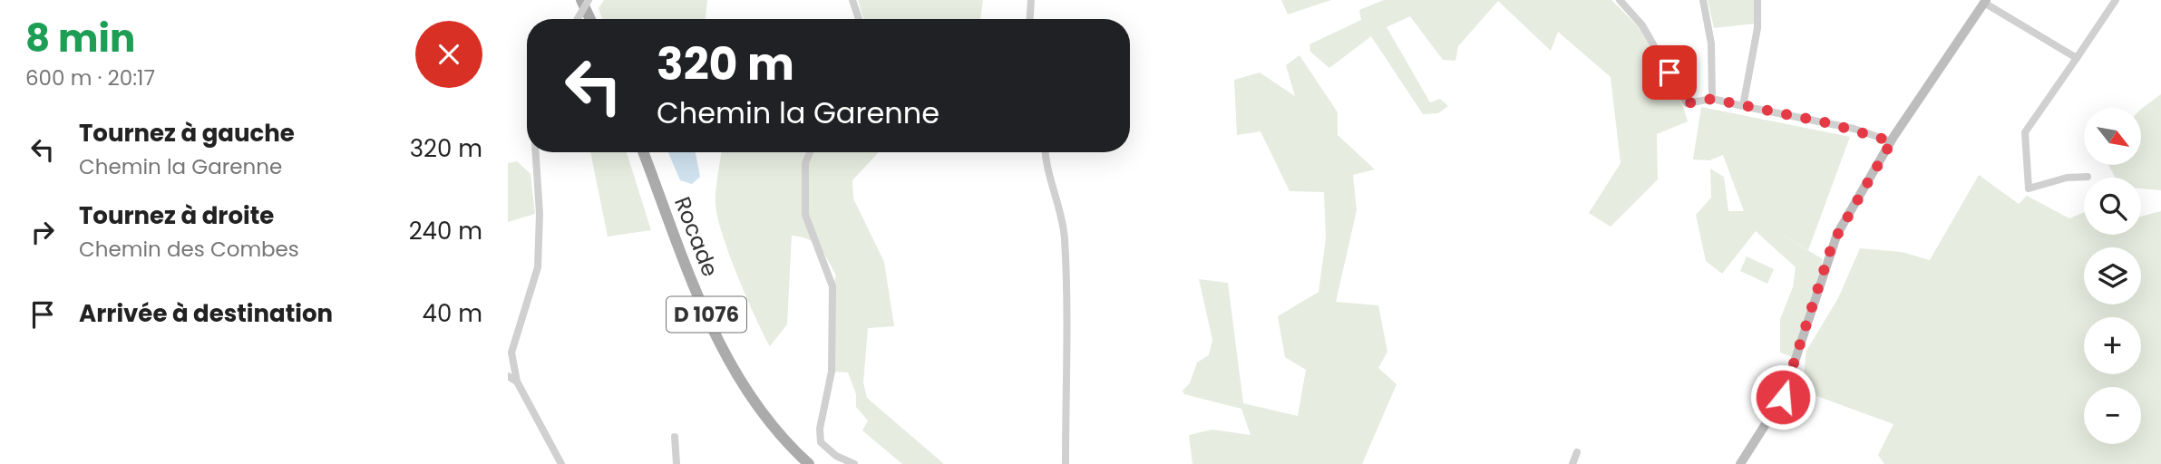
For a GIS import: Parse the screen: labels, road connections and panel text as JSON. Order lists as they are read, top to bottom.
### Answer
{
  "streets": {
    "main road": ["Rocade", "D 1076"]
  },
  "north": "bottom right",
  "page": {
    "heading": ["8 min", "600 m · 20:17"],
    "turn": ["320 m", "Chemin la Garenne"],
    "list": [
      {
        "name": "Tournez à gauche",
        "note": "Chemin la Garenne",
        "value": "320 m"
      },
      {
        "name": "Tournez à droite",
        "note": "Chemin des Combes",
        "value": "240 m"
      },
      {
        "name": "Arrivée à destination",
        "value": "40 m"
      }
    ],
    "map_buttons": ["+", "−"]
  }
}
